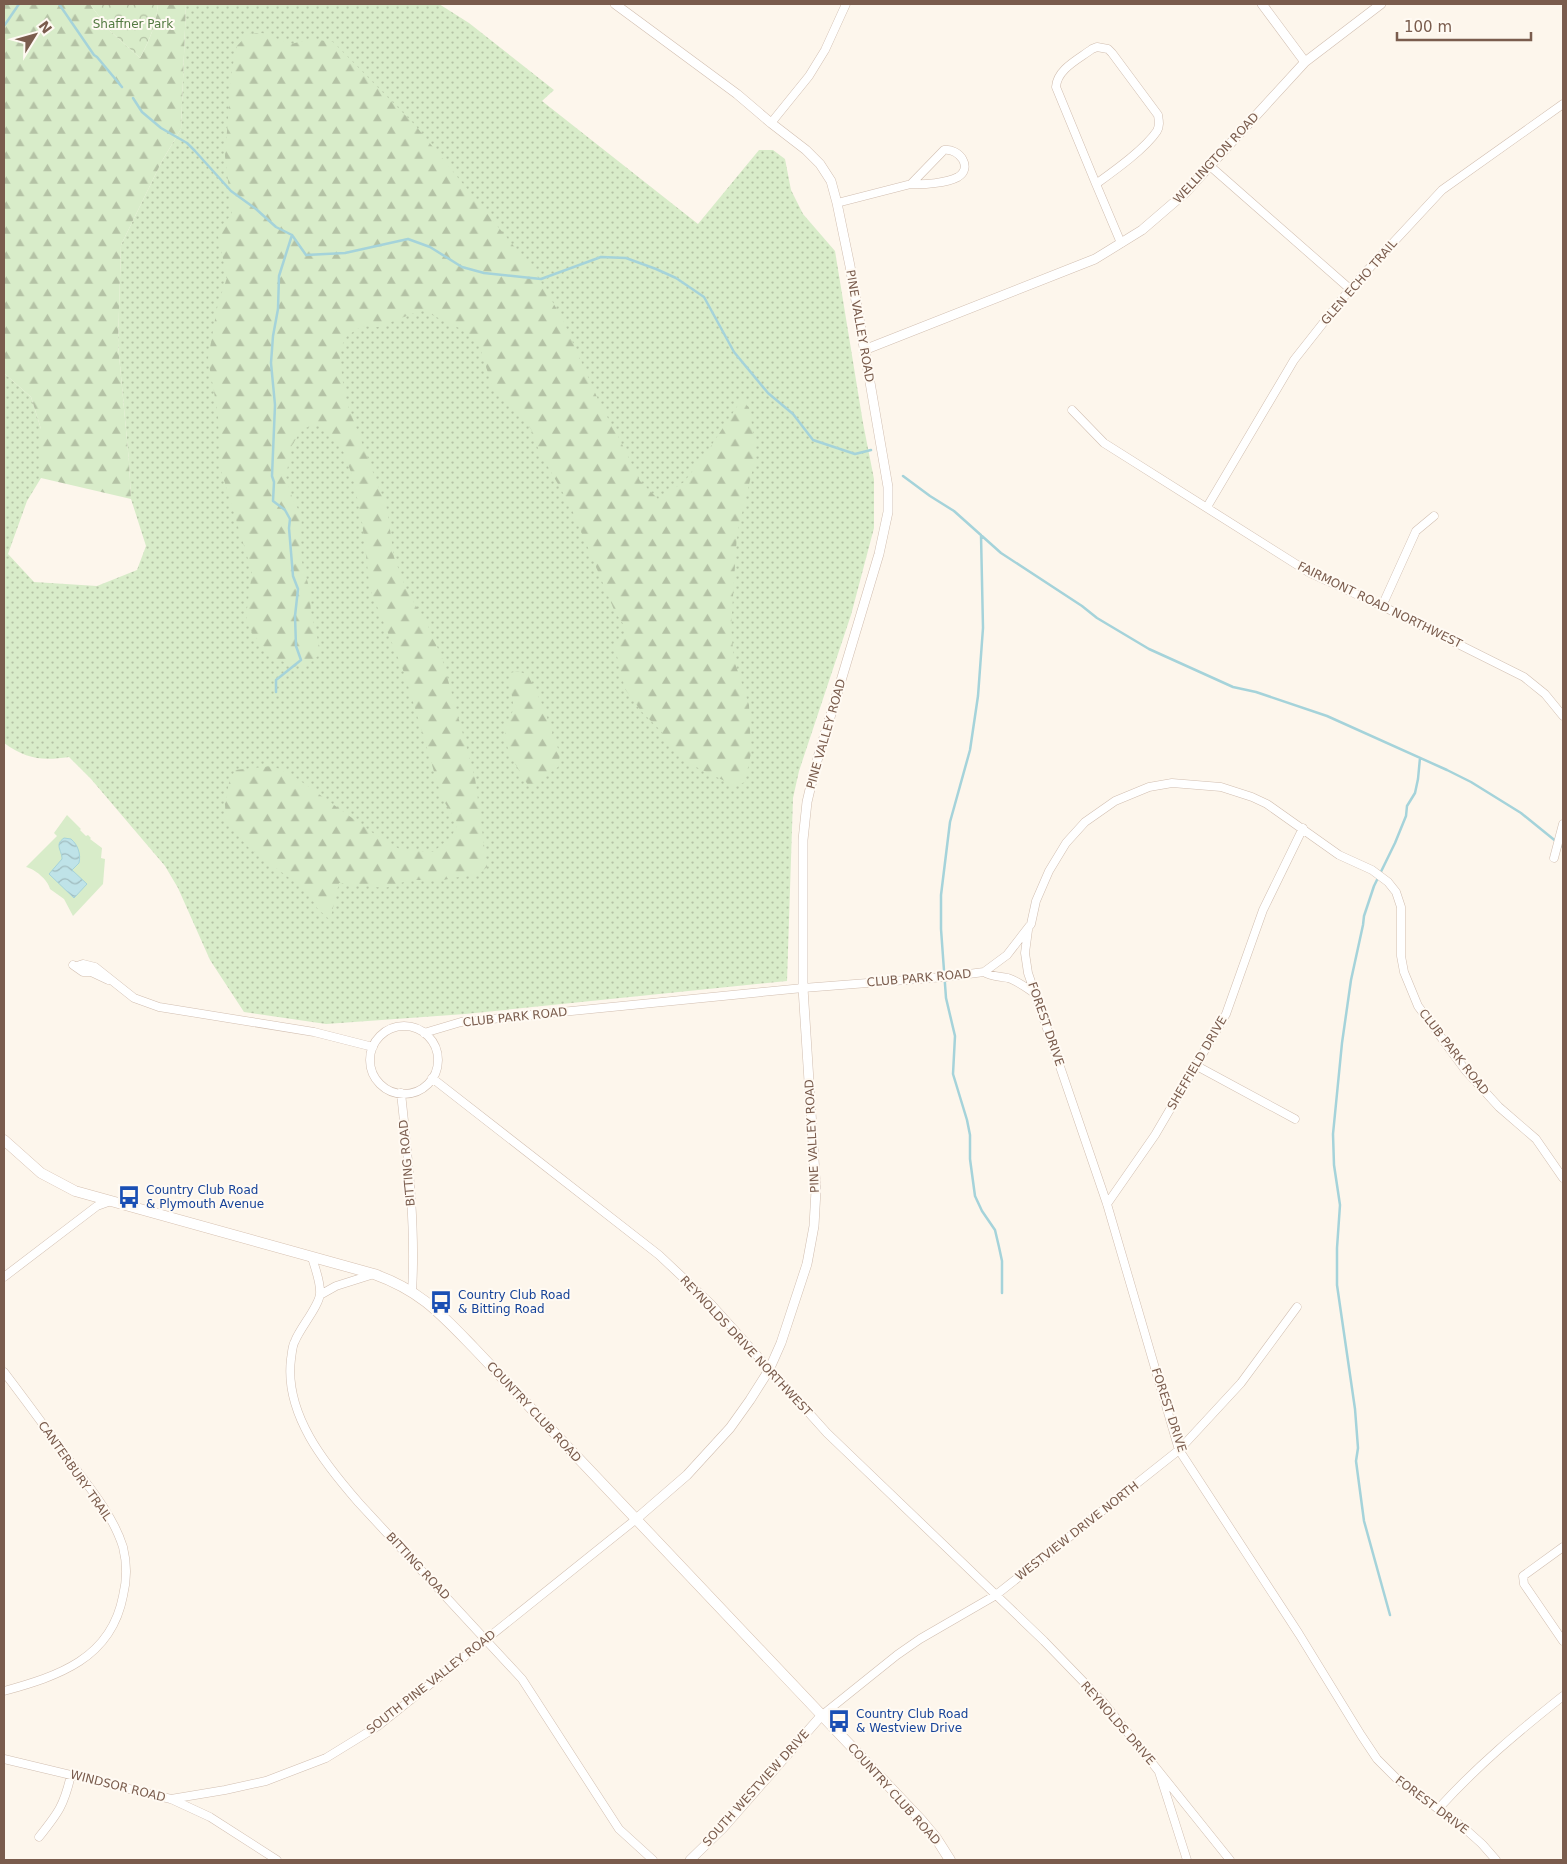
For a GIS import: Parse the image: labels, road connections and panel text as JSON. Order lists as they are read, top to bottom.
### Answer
{
  "streets": {
    "main road": ["COUNTRY CLUB ROAD"],
    "street": [
      "WELLINGTON ROAD",
      "GLEN ECHO TRAIL",
      "PINE VALLEY ROAD",
      "FAIRMONT ROAD NORTHWEST",
      "CLUB PARK ROAD",
      "FOREST DRIVE",
      "SHEFFIELD DRIVE",
      "BITTING ROAD",
      "REYNOLDS DRIVE NORTHWEST",
      "CANTERBURY TRAIL",
      "WESTVIEW DRIVE NORTH",
      "SOUTH PINE VALLEY ROAD",
      "REYNOLDS DRIVE",
      "WINDSOR ROAD",
      "SOUTH WESTVIEW DRIVE"
    ]
  },
  "crossings": [
    ["WELLINGTON ROAD", "PINE VALLEY ROAD"],
    ["GLEN ECHO TRAIL", "FAIRMONT ROAD NORTHWEST"],
    ["PINE VALLEY ROAD", "CLUB PARK ROAD"],
    ["PINE VALLEY ROAD", "REYNOLDS DRIVE NORTHWEST"],
    ["PINE VALLEY ROAD", "COUNTRY CLUB ROAD"],
    ["PINE VALLEY ROAD", "SOUTH PINE VALLEY ROAD"],
    ["CLUB PARK ROAD", "FOREST DRIVE"],
    ["CLUB PARK ROAD", "SHEFFIELD DRIVE"],
    ["CLUB PARK ROAD", "BITTING ROAD"],
    ["CLUB PARK ROAD", "REYNOLDS DRIVE NORTHWEST"],
    ["FOREST DRIVE", "SHEFFIELD DRIVE"],
    ["FOREST DRIVE", "WESTVIEW DRIVE NORTH"],
    ["BITTING ROAD", "REYNOLDS DRIVE NORTHWEST"],
    ["BITTING ROAD", "COUNTRY CLUB ROAD"],
    ["BITTING ROAD", "SOUTH PINE VALLEY ROAD"],
    ["REYNOLDS DRIVE NORTHWEST", "WESTVIEW DRIVE NORTH"],
    ["REYNOLDS DRIVE NORTHWEST", "REYNOLDS DRIVE"],
    ["COUNTRY CLUB ROAD", "WESTVIEW DRIVE NORTH"],
    ["COUNTRY CLUB ROAD", "SOUTH PINE VALLEY ROAD"],
    ["COUNTRY CLUB ROAD", "SOUTH WESTVIEW DRIVE"],
    ["WESTVIEW DRIVE NORTH", "REYNOLDS DRIVE"],
    ["WESTVIEW DRIVE NORTH", "SOUTH WESTVIEW DRIVE"],
    ["SOUTH PINE VALLEY ROAD", "WINDSOR ROAD"]
  ],
  "parks": ["Shaffner Park"],
  "places": {
    "bus stop": ["Country Club Road & Plymouth Avenue", "Country Club Road & Bitting Road", "Country Club Road & Westview Drive"]
  },
  "scale_bar": "100 m",
  "north": "top right"
}
